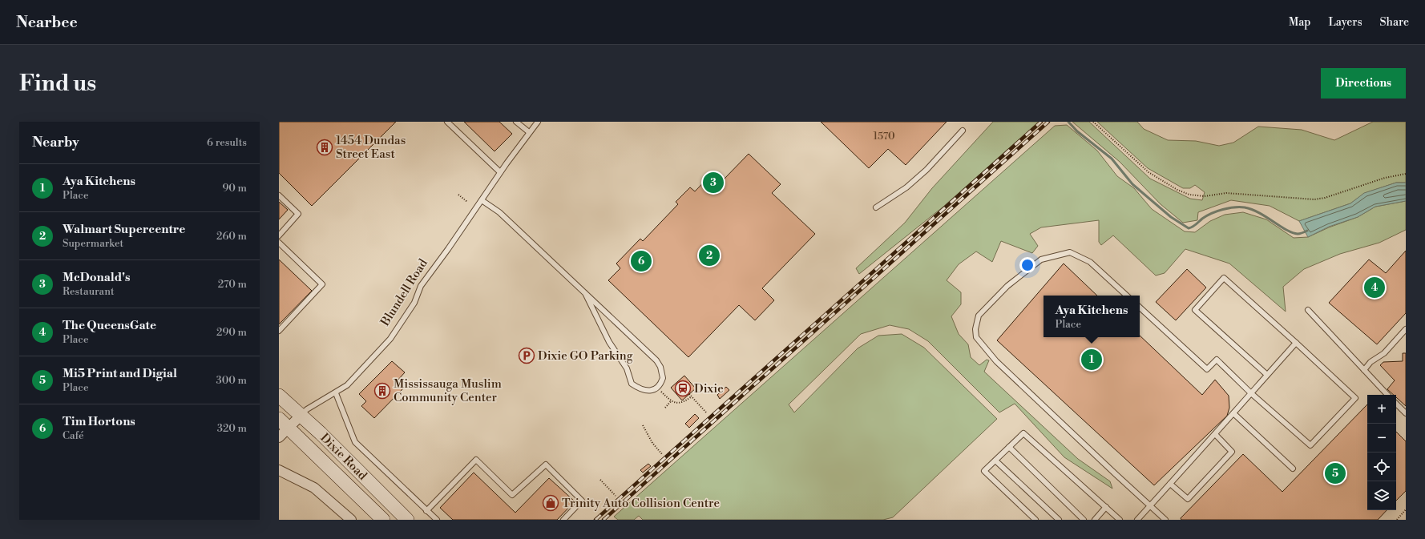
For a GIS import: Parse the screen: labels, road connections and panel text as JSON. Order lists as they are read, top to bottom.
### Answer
{
  "streets": {
    "main road": ["Dixie Road"],
    "street": ["Blundell Road"]
  },
  "crossings": [
    ["Blundell Road", "Dixie Road"]
  ],
  "places": {
    "building": ["1454 Dundas Street East", "Mississauga Muslim Community Center"],
    "parking": ["Dixie GO Parking"],
    "station": ["Dixie"],
    "shop": ["Trinity Auto Collision Centre"]
  },
  "house_numbers": ["1570"],
  "page": {
    "header": "Nearbee",
    "nav": ["Map", "Layers", "Share"],
    "buttons": "Directions",
    "title": "Find us",
    "heading": ["Nearby", "6 results"],
    "list": [
      {
        "mark": "1",
        "name": "Aya Kitchens",
        "note": "Place",
        "value": "90 m"
      },
      {
        "mark": "2",
        "name": "Walmart Supercentre",
        "note": "Supermarket",
        "value": "260 m"
      },
      {
        "mark": "3",
        "name": "McDonald's",
        "note": "Restaurant",
        "value": "270 m"
      },
      {
        "mark": "4",
        "name": "The QueensGate",
        "note": "Place",
        "value": "290 m"
      },
      {
        "mark": "5",
        "name": "Mi5 Print and Digial",
        "note": "Place",
        "value": "300 m"
      },
      {
        "mark": "6",
        "name": "Tim Hortons",
        "note": "Café",
        "value": "320 m"
      }
    ],
    "pins": [
      "3",
      "2",
      "6",
      "4",
      "1",
      "5"
    ],
    "popup": ["Aya Kitchens", "Place"],
    "map_buttons": ["+", "−"]
  }
}
